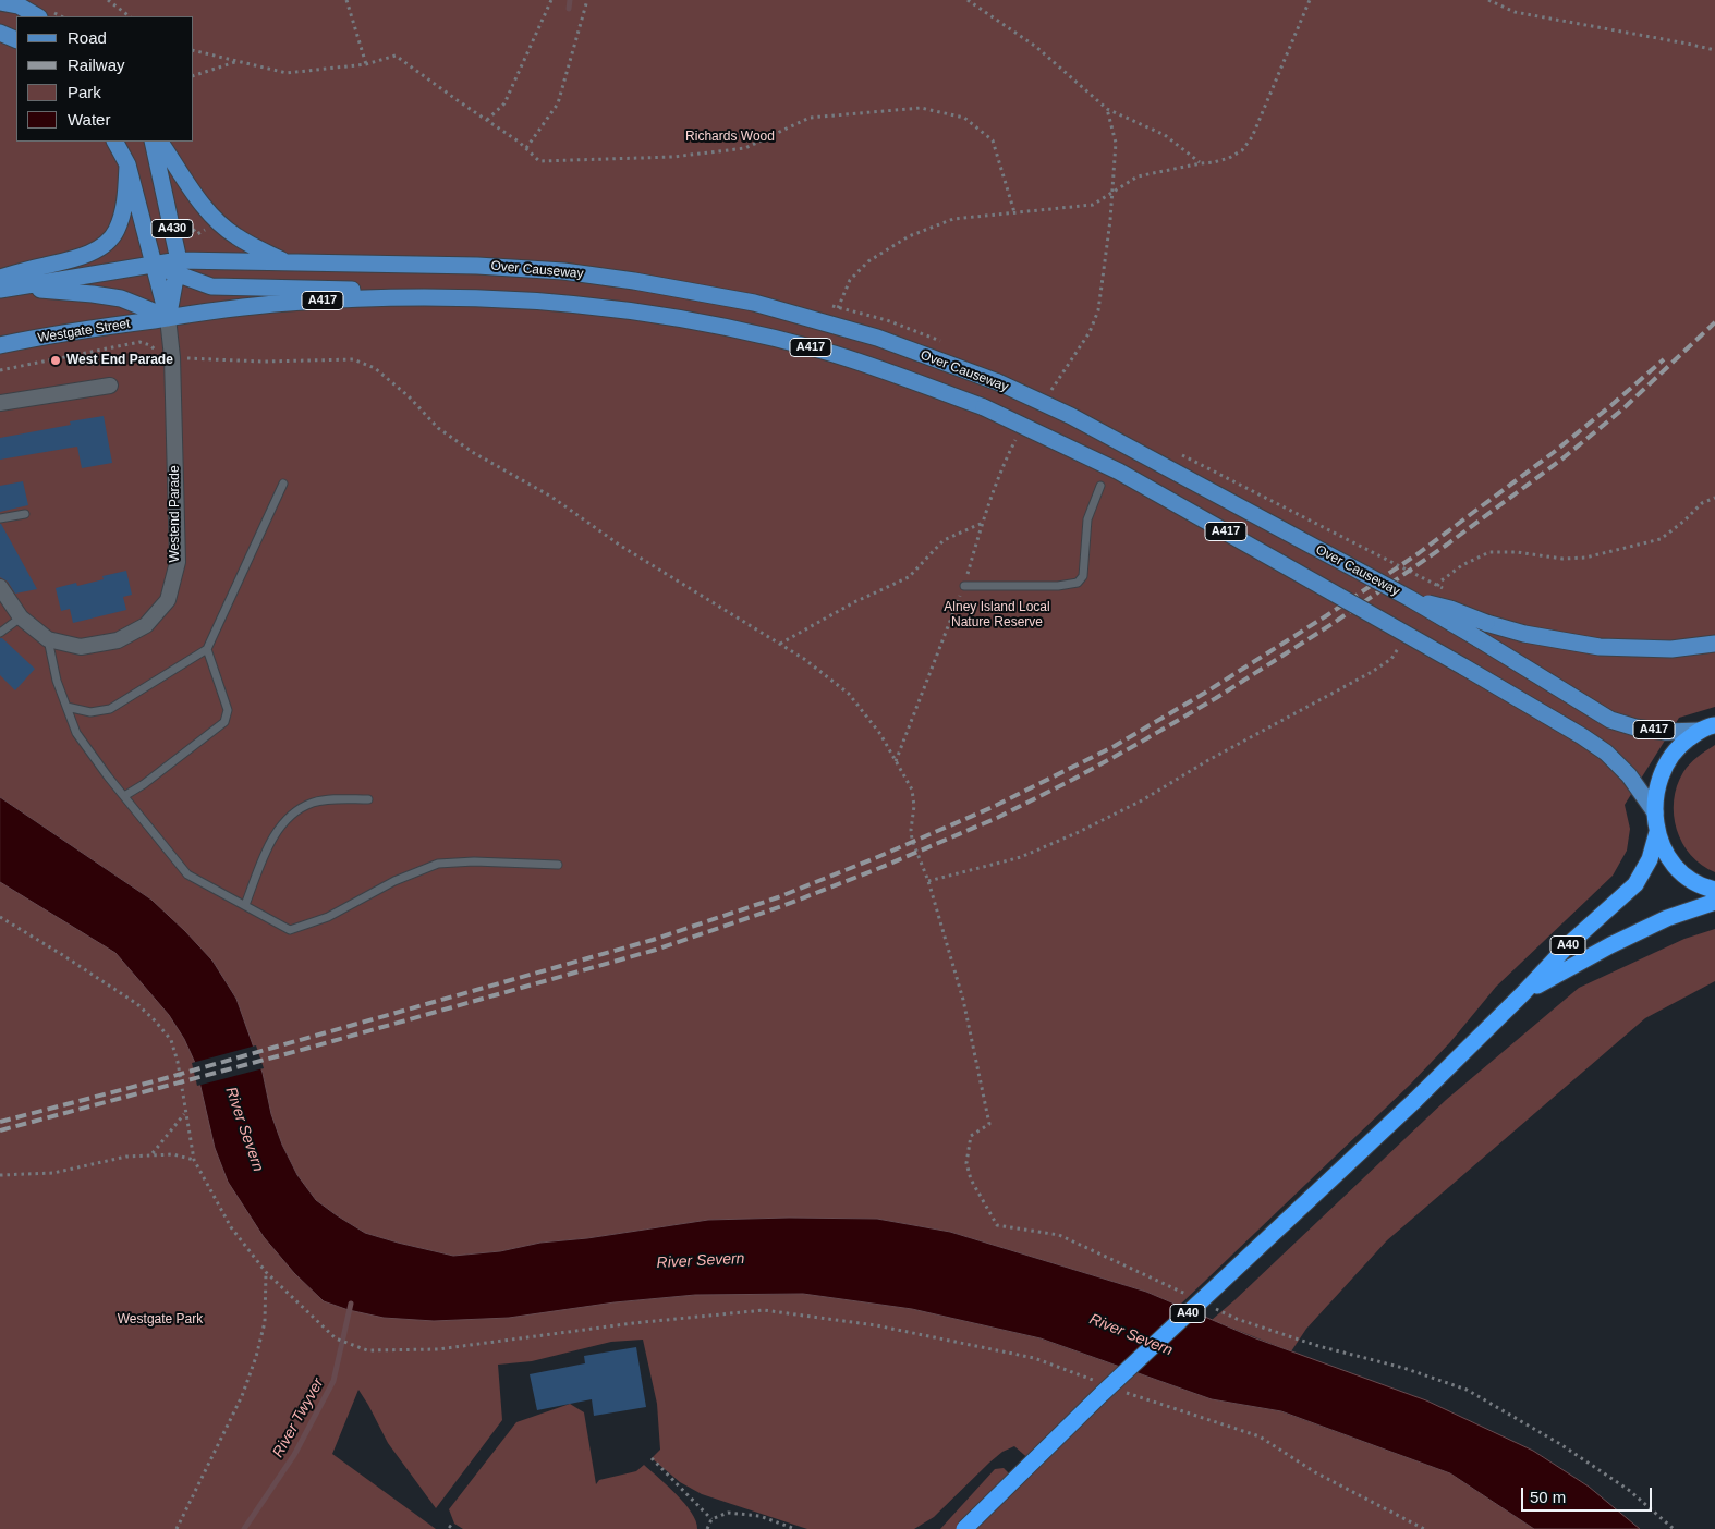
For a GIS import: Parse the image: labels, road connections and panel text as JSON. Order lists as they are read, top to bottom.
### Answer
{
  "streets": {
    "highway": ["A40"],
    "main road": [
      "A430",
      "Over Causeway",
      "A417",
      "Westgate Street"
    ],
    "street": ["Westend Parade"]
  },
  "crossings": [
    ["A430", "Over Causeway"],
    ["A430", "A417"],
    ["A430", "Westgate Street"],
    ["A430", "Westend Parade"],
    ["Over Causeway", "A417"],
    ["Over Causeway", "Westgate Street"],
    ["Over Causeway", "Westend Parade"],
    ["Over Causeway", "A40"],
    ["A417", "Westgate Street"],
    ["A417", "Westend Parade"],
    ["Westgate Street", "Westend Parade"]
  ],
  "water": ["River Severn", "River Twyver"],
  "parks": ["Richards Wood", "Alney Island Local Nature Reserve", "Westgate Park"],
  "places": ["West End Parade"],
  "legend": [
    "Road",
    "Railway",
    "Park",
    "Water"
  ],
  "scale_bar": "50 m"
}
